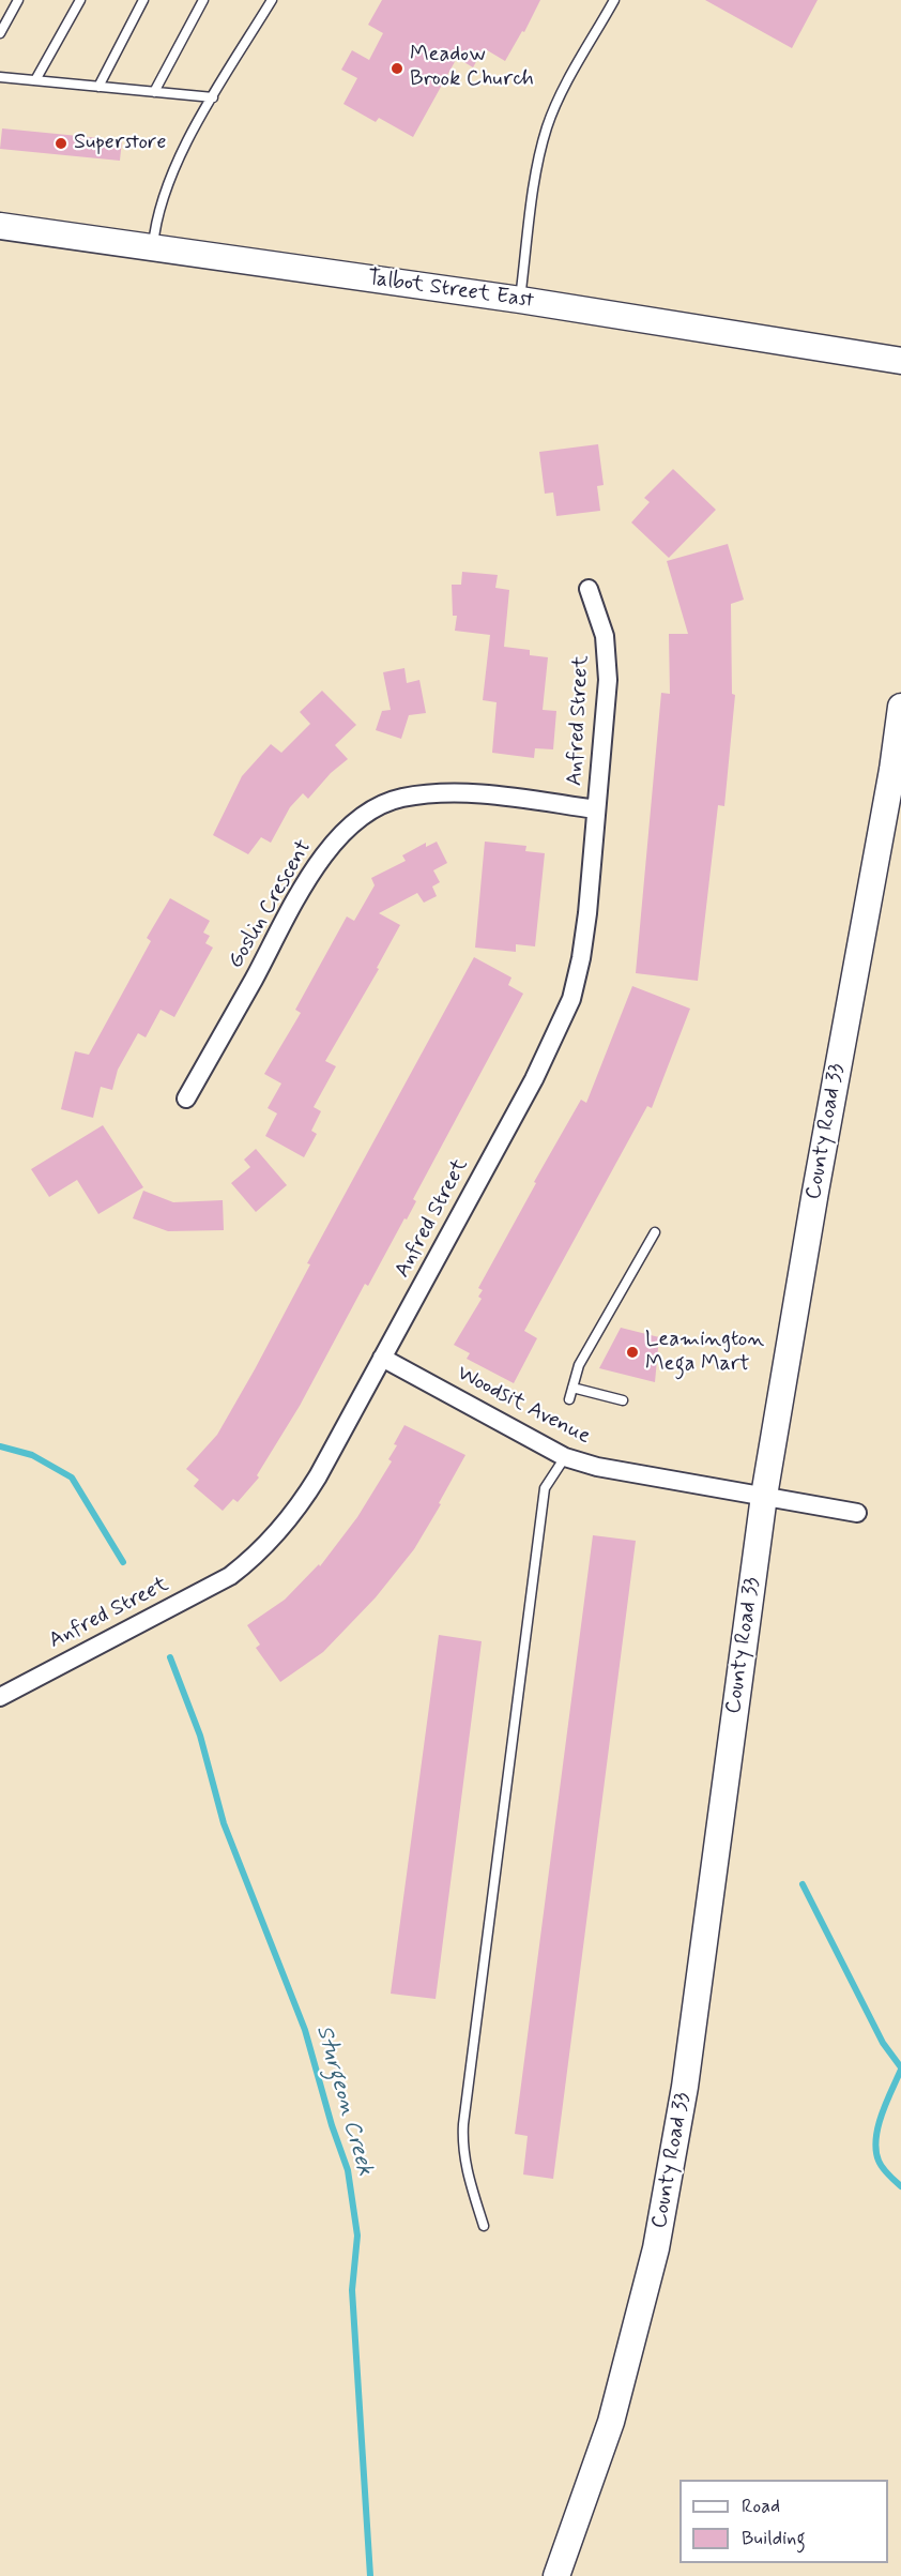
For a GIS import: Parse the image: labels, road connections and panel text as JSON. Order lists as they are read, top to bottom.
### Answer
{
  "streets": {
    "main road": ["Talbot Street East", "County Road 33"],
    "street": ["Anfred Street", "Goslin Crescent", "Woodsit Avenue"]
  },
  "crossings": [
    ["Anfred Street", "Goslin Crescent"],
    ["Anfred Street", "Woodsit Avenue"],
    ["County Road 33", "Woodsit Avenue"]
  ],
  "water": ["Sturgeon Creek"],
  "places": ["Meadow Brook Church", "Superstore", "Leamington Mega Mart"],
  "legend": ["Road", "Building"]
}
